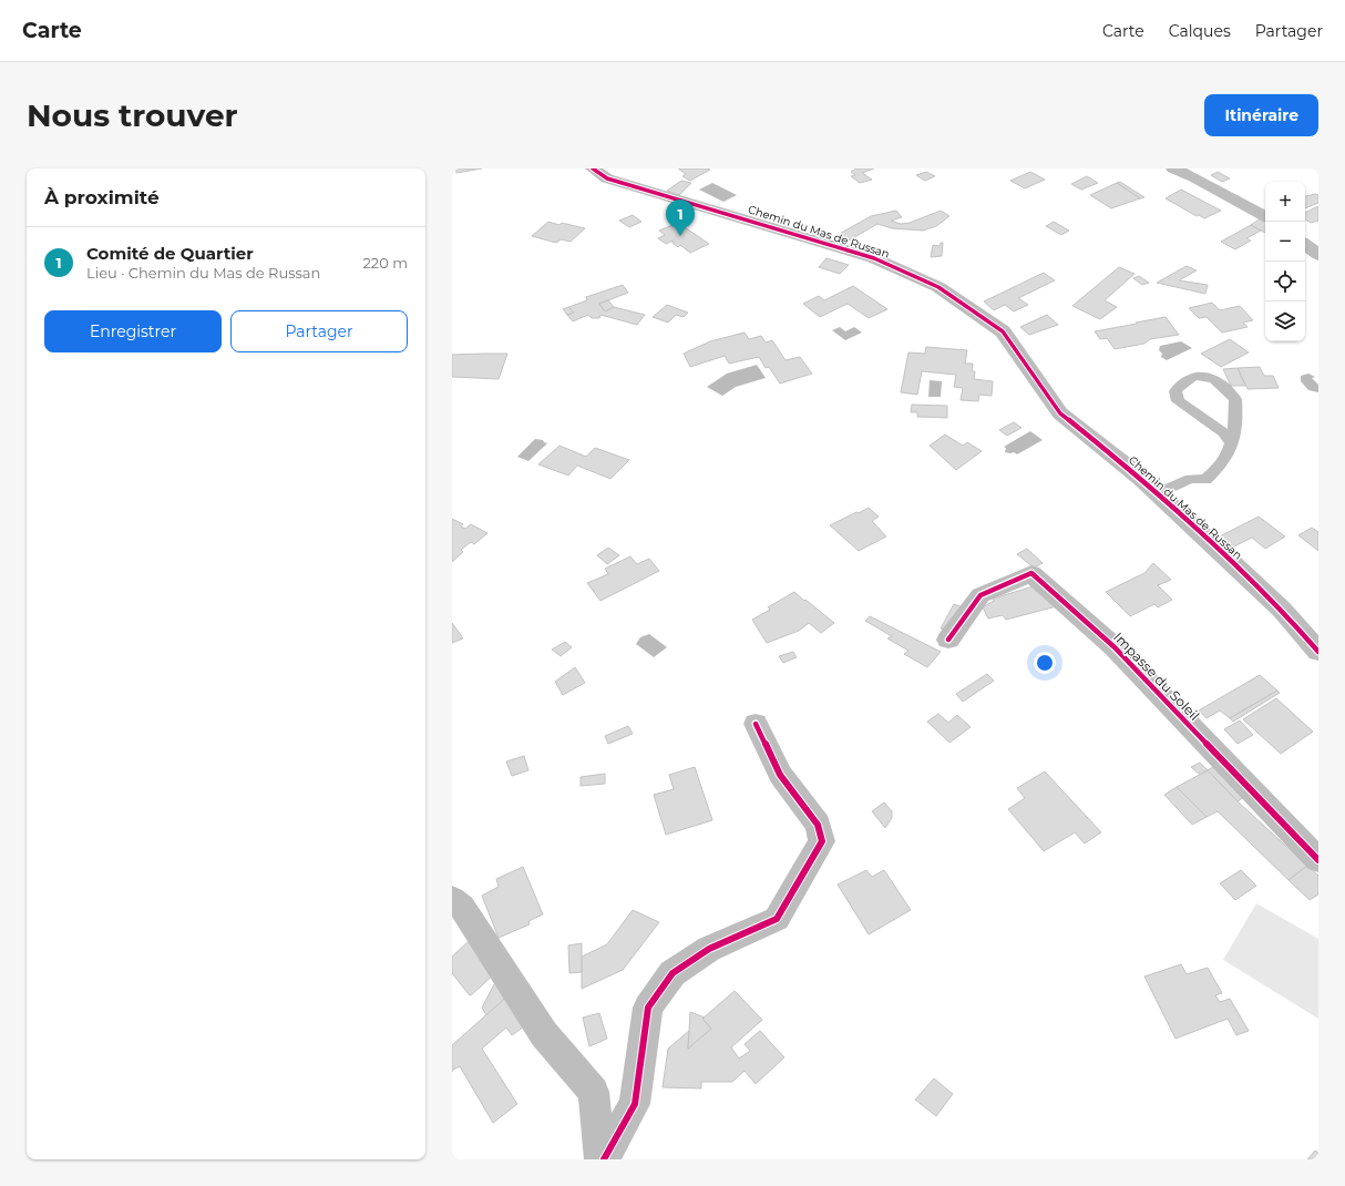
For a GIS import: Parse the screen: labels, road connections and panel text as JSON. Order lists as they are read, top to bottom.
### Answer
{
  "streets": {
    "street": ["Chemin du Mas de Russan", "Impasse du Soleil"]
  },
  "page": {
    "header": "Carte",
    "nav": ["Carte", "Calques", "Partager"],
    "buttons": [
      "Itinéraire",
      ["Enregistrer", "Partager"]
    ],
    "title": "Nous trouver",
    "heading": "À proximité",
    "map_buttons": ["+", "−"],
    "pins": "1",
    "list": [
      {
        "mark": "1",
        "name": "Comité de Quartier",
        "note": "Lieu · Chemin du Mas de Russan",
        "value": "220 m"
      }
    ]
  }
}
